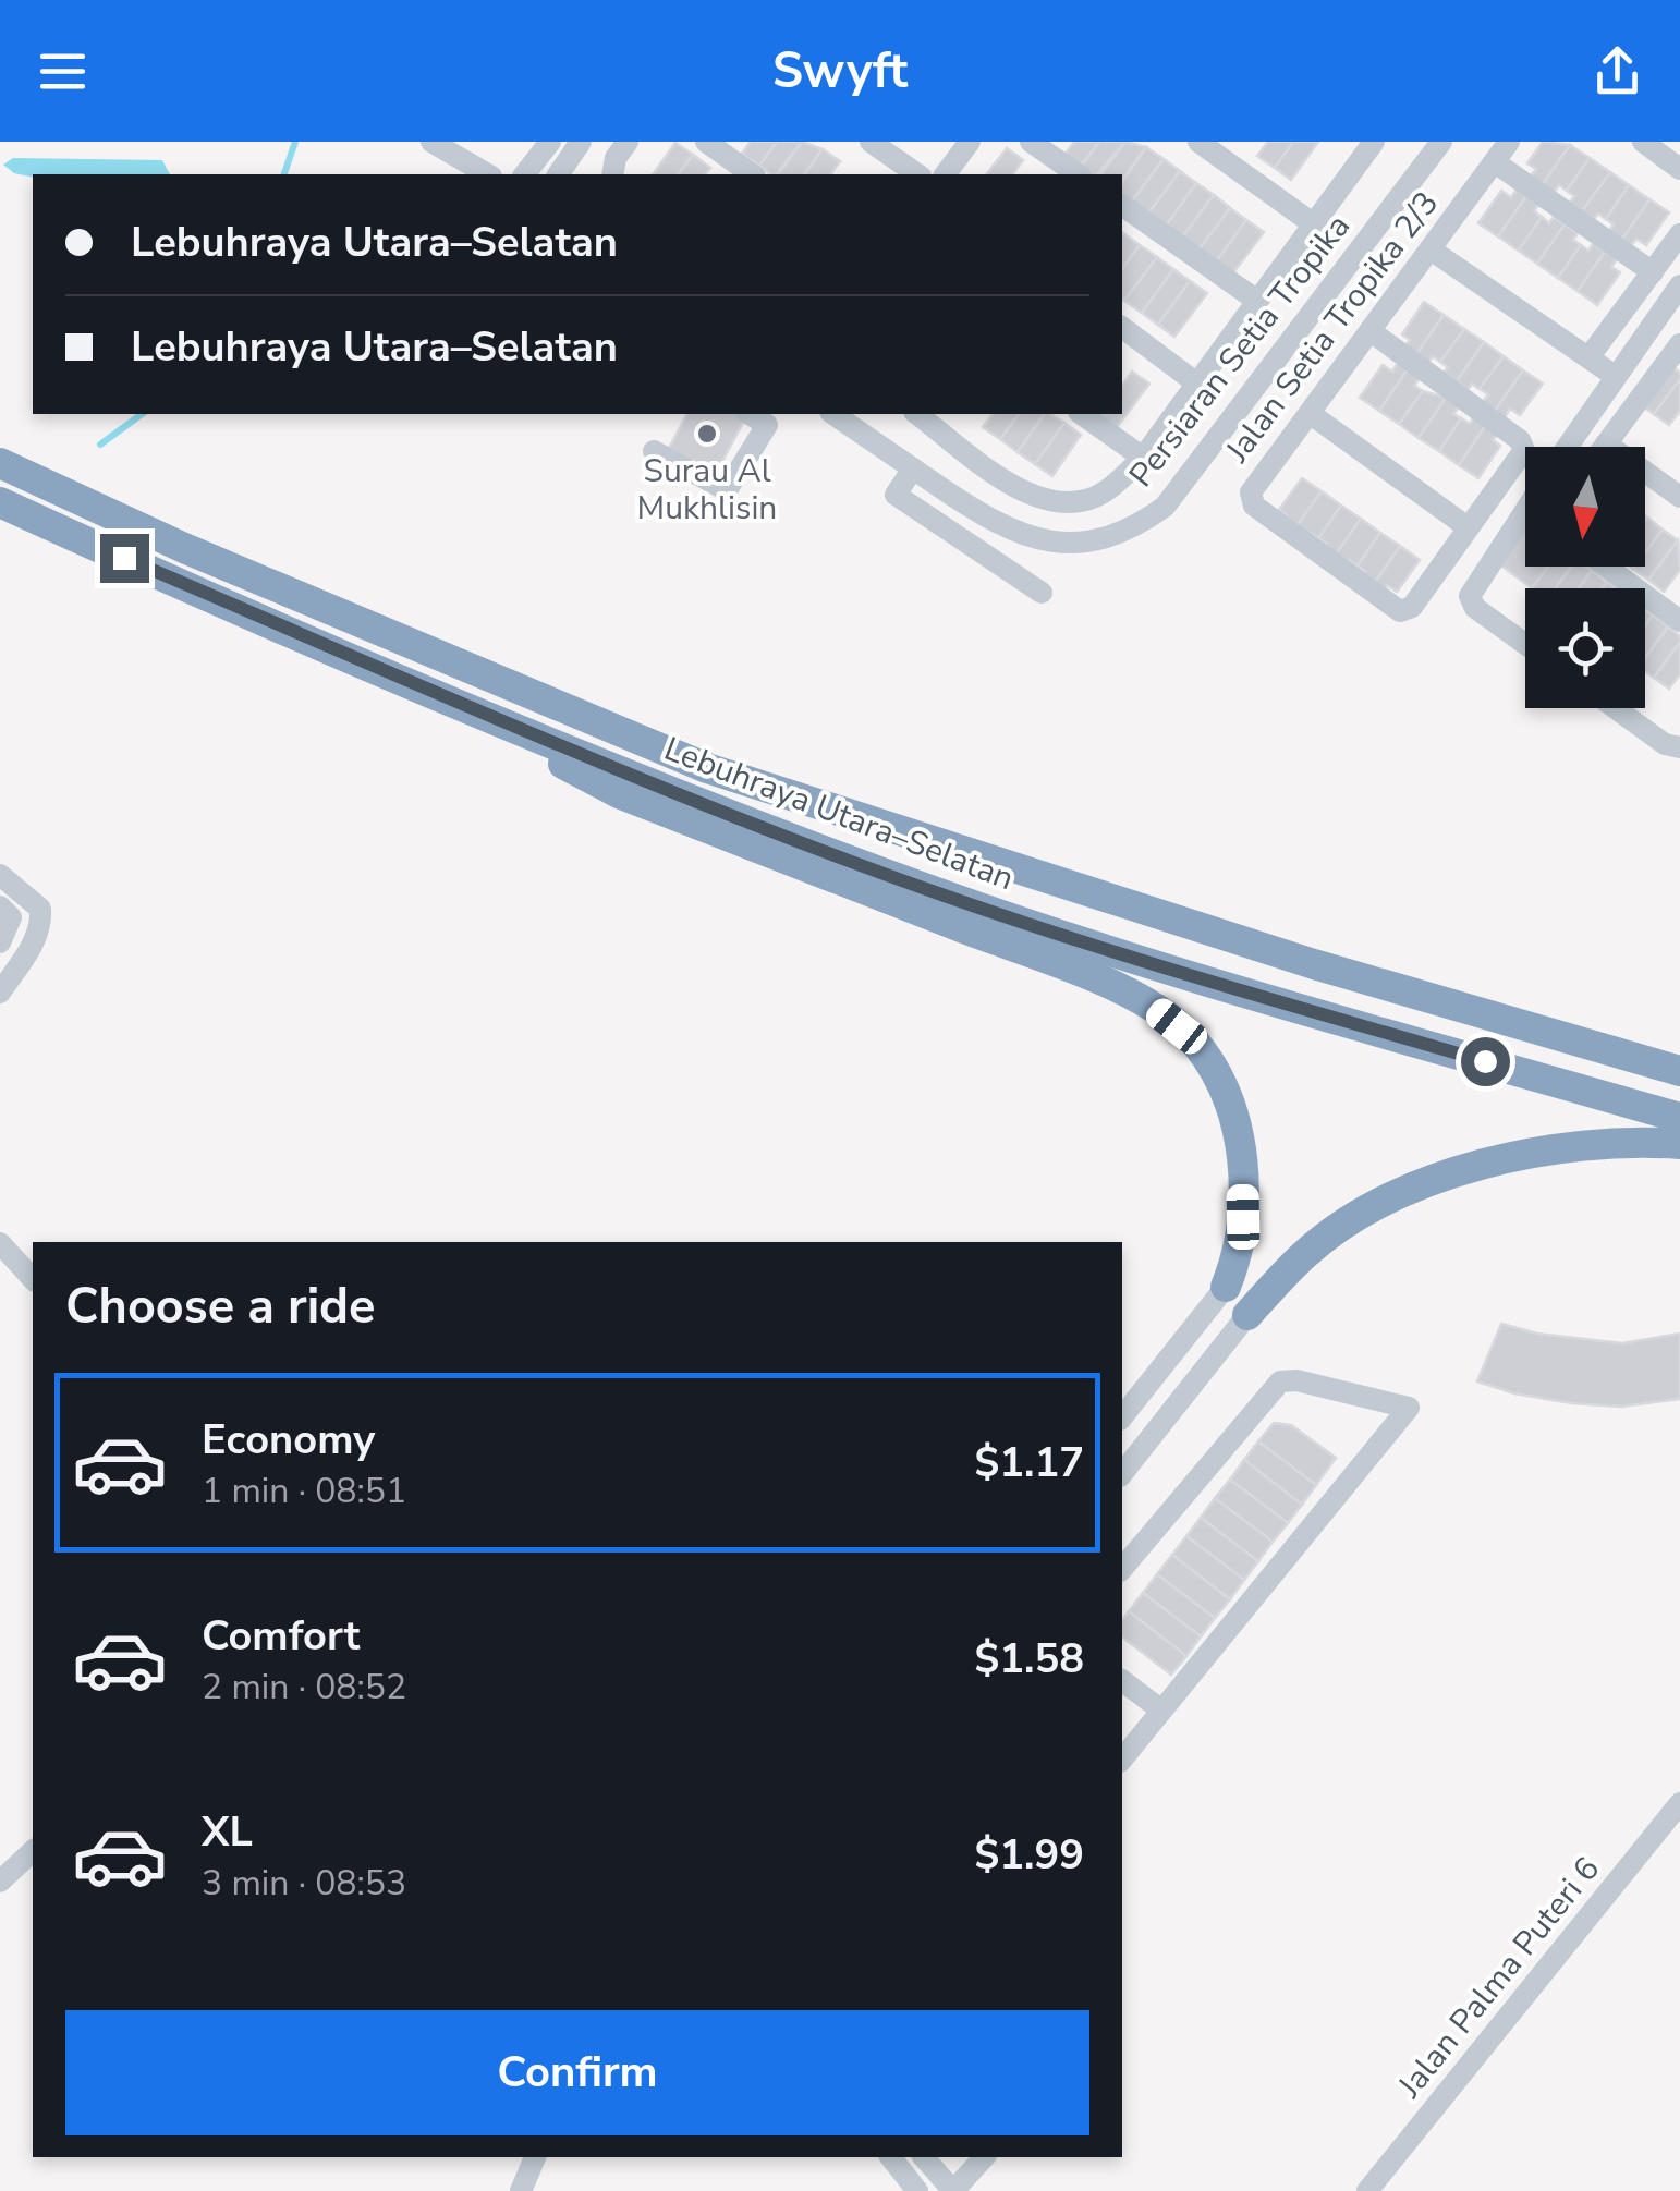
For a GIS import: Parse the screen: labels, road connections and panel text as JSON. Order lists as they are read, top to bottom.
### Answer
{
  "streets": {
    "highway": ["Lebuhraya Utara–Selatan"],
    "street": ["Jalan Setia Tropika 2/3", "Persiaran Setia Tropika", "Jalan Palma Puteri 6"]
  },
  "places": ["Surau Al Mukhlisin"],
  "north": "bottom",
  "page": {
    "header": "Swyft",
    "banner": ["Lebuhraya Utara–Selatan", "Lebuhraya Utara–Selatan"],
    "heading": "Choose a ride",
    "list": [
      {
        "name": "Economy",
        "note": "1 min · 08:51",
        "value": "$1.17"
      },
      {
        "name": "Comfort",
        "note": "2 min · 08:52",
        "value": "$1.58"
      },
      {
        "name": "XL",
        "note": "3 min · 08:53",
        "value": "$1.99"
      }
    ],
    "buttons": "Confirm"
  }
}
